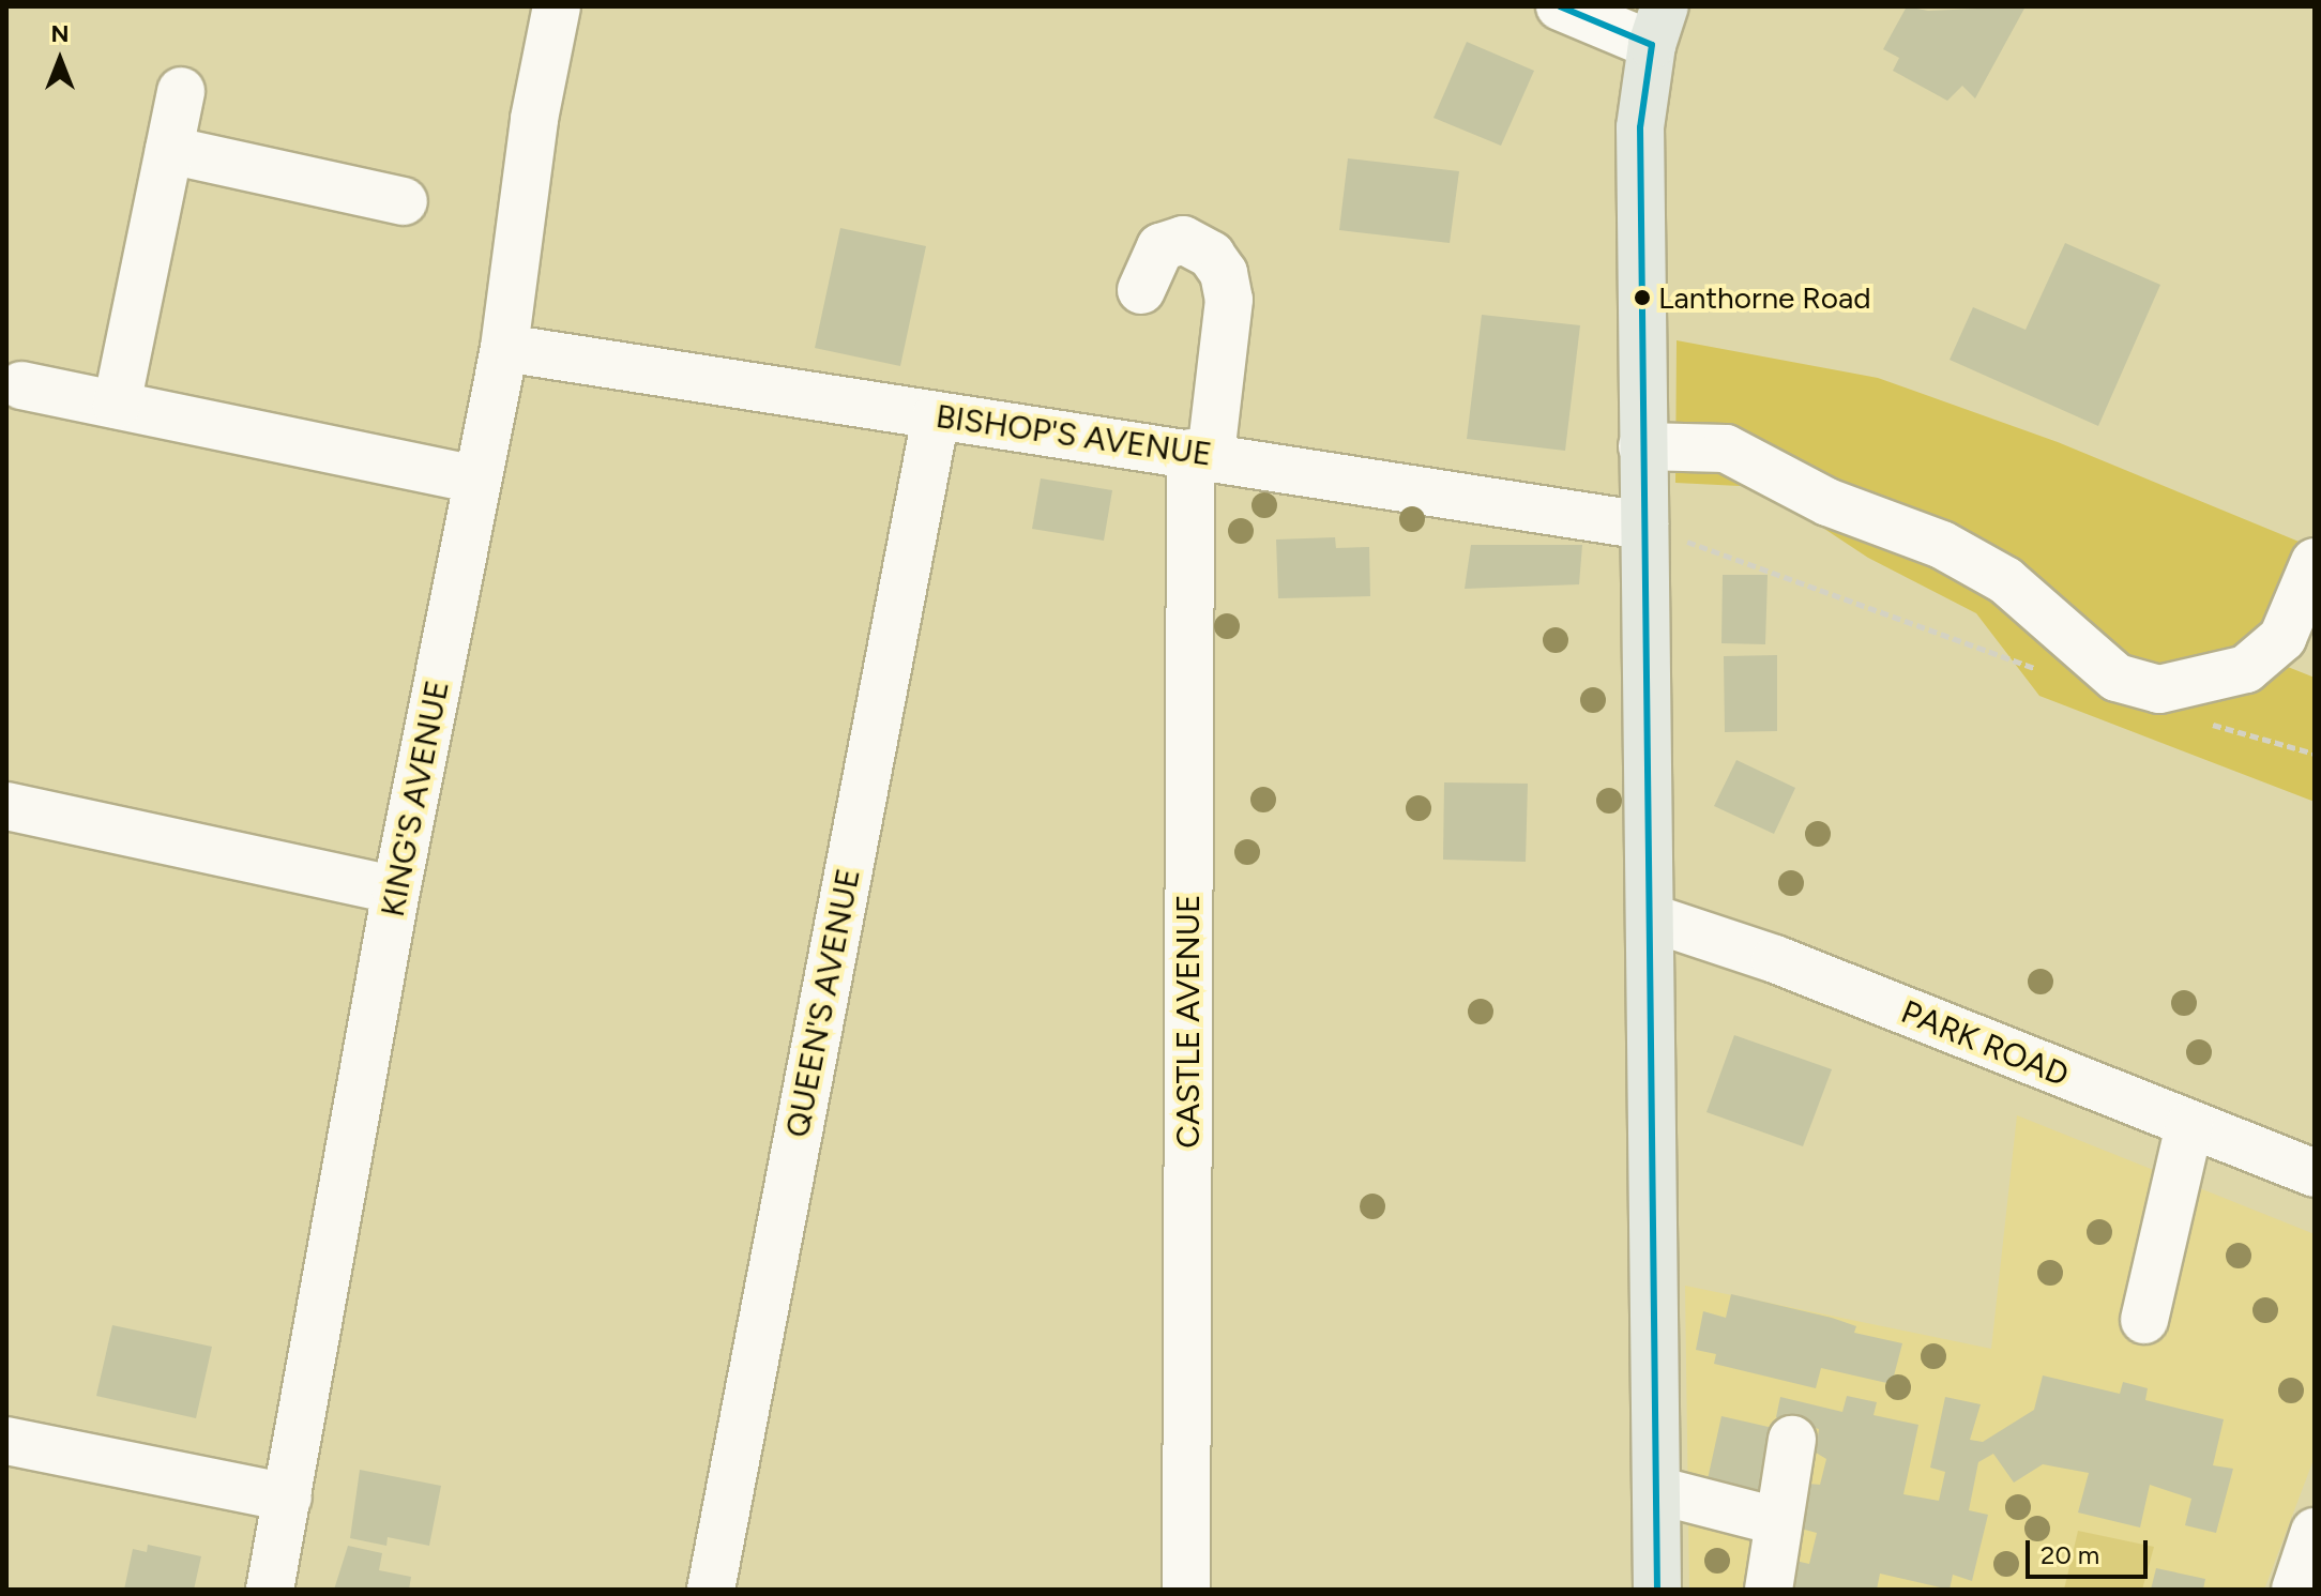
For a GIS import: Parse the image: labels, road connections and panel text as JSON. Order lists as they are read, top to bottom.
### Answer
{
  "streets": {
    "street": [
      "BISHOP'S AVENUE",
      "KING'S AVENUE",
      "QUEEN'S AVENUE",
      "CASTLE AVENUE",
      "PARK ROAD"
    ]
  },
  "crossings": [
    ["BISHOP'S AVENUE", "KING'S AVENUE"],
    ["BISHOP'S AVENUE", "QUEEN'S AVENUE"],
    ["BISHOP'S AVENUE", "CASTLE AVENUE"]
  ],
  "places": ["Lanthorne Road"],
  "scale_bar": "20 m",
  "north": "top"
}
